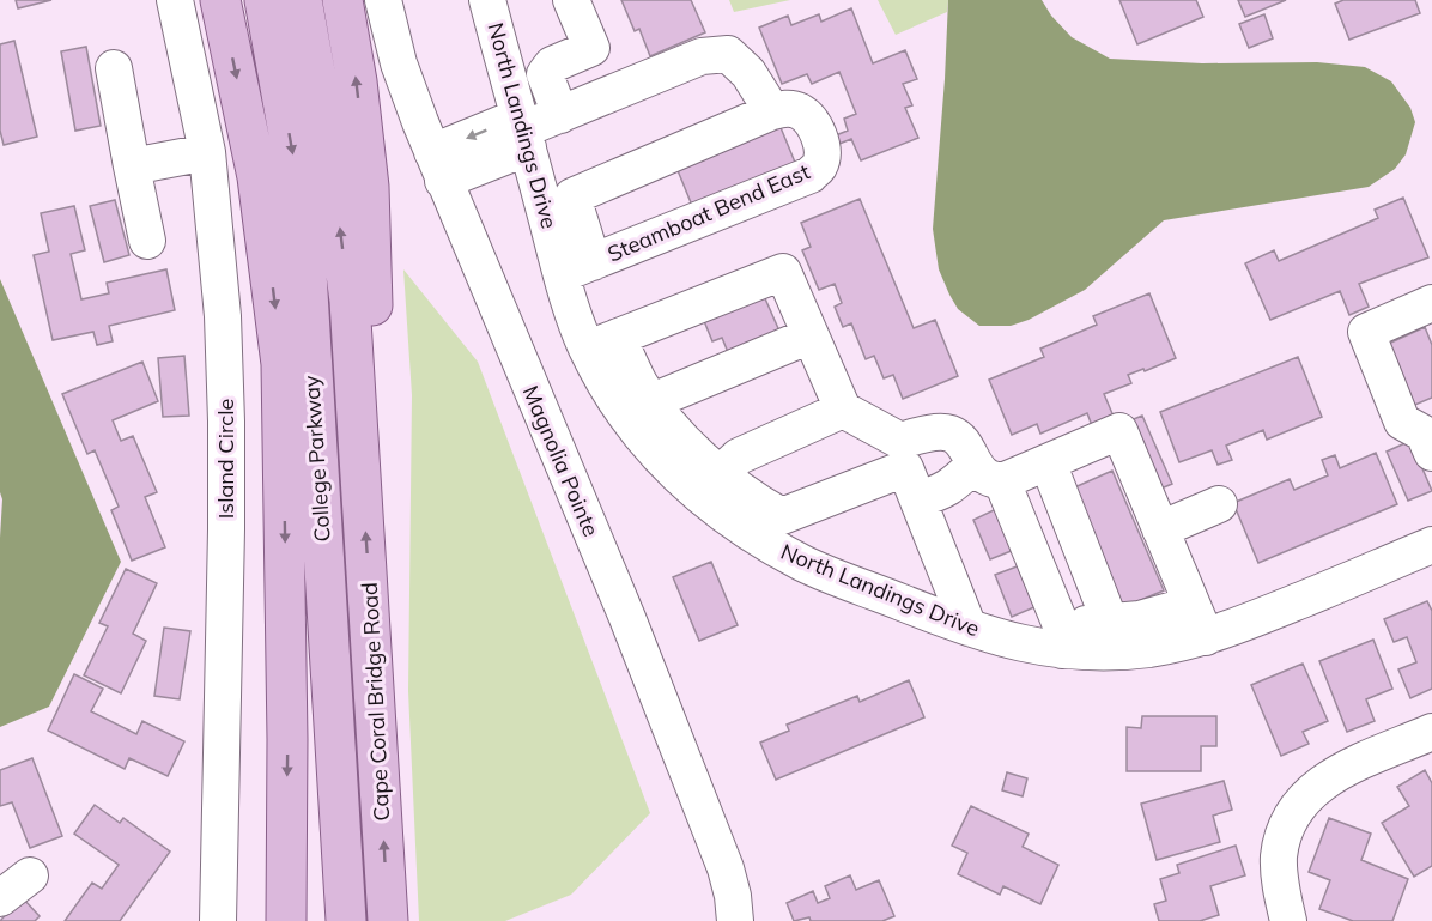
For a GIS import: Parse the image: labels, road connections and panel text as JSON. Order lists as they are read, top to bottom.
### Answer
{
  "streets": {
    "main road": ["College Parkway", "Cape Coral Bridge Road"],
    "street": [
      "North Landings Drive",
      "Steamboat Bend East",
      "Island Circle",
      "Magnolia Pointe"
    ]
  },
  "crossings": [
    ["North Landings Drive", "Steamboat Bend East"],
    ["College Parkway", "Cape Coral Bridge Road"]
  ]
}
